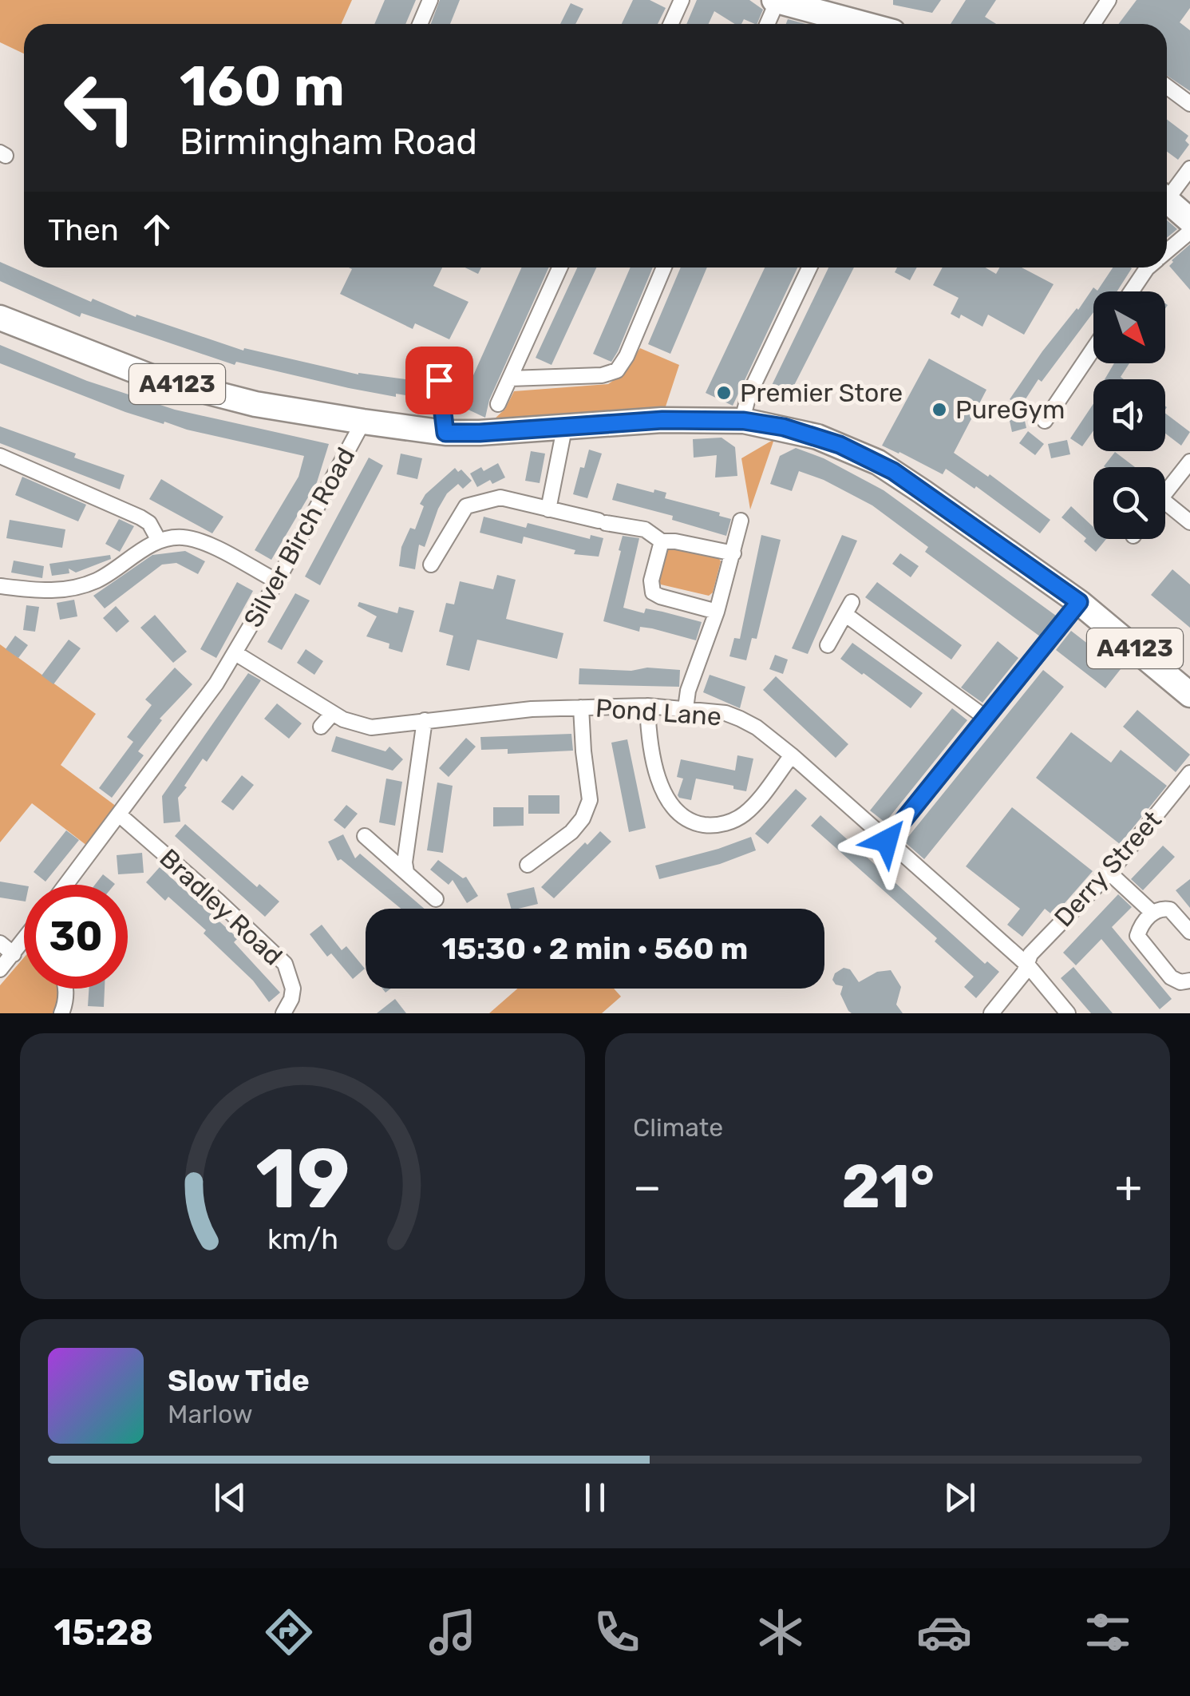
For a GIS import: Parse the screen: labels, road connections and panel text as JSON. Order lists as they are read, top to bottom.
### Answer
{
  "streets": {
    "main road": ["A4123"],
    "street": [
      "Silver Birch Road",
      "Pond Lane",
      "Derry Street",
      "Bradley Road"
    ]
  },
  "crossings": [
    ["A4123", "Silver Birch Road"],
    ["Silver Birch Road", "Pond Lane"],
    ["Pond Lane", "Derry Street"]
  ],
  "places": ["Premier Store", "PureGym"],
  "north": "bottom right",
  "page": {
    "turn": ["160 m", "Birmingham Road"],
    "then": "Then",
    "limit": "30",
    "trip": "15:30 · 2 min · 560 m",
    "tile": "Climate",
    "heat": ["−", "21°", "+"],
    "song": ["Slow Tide", "Marlow"],
    "tabs": "15:28",
    "gauge": ["19", "km/h"]
  }
}
